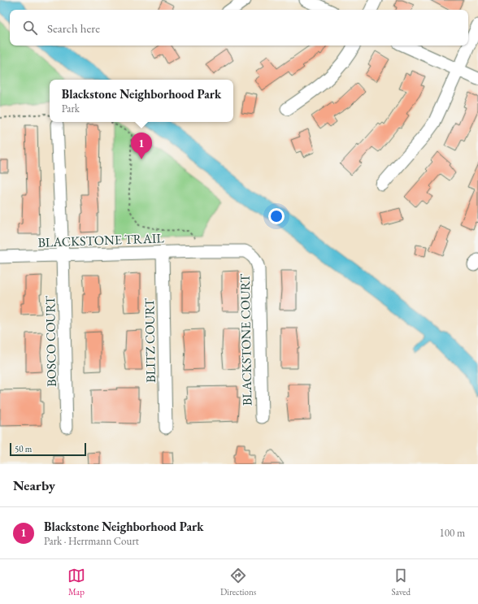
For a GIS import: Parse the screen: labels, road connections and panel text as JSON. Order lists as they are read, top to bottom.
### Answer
{
  "streets": {
    "street": [
      "BLACKSTONE TRAIL",
      "BLACKSTONE COURT",
      "BLITZ COURT",
      "BOSCO COURT"
    ]
  },
  "crossings": [
    ["BLACKSTONE TRAIL", "BLACKSTONE COURT"],
    ["BLACKSTONE TRAIL", "BLITZ COURT"],
    ["BLACKSTONE TRAIL", "BOSCO COURT"]
  ],
  "scale_bar": "50 m",
  "page": {
    "search": "Search here",
    "popup": ["Blackstone Neighborhood Park", "Park"],
    "pins": "1",
    "scale": "50 m",
    "heading": "Nearby",
    "list": [
      {
        "mark": "1",
        "name": "Blackstone Neighborhood Park",
        "note": "Park · Herrmann Court",
        "value": "100 m"
      }
    ],
    "nav": ["Map", "Directions", "Saved"]
  }
}
